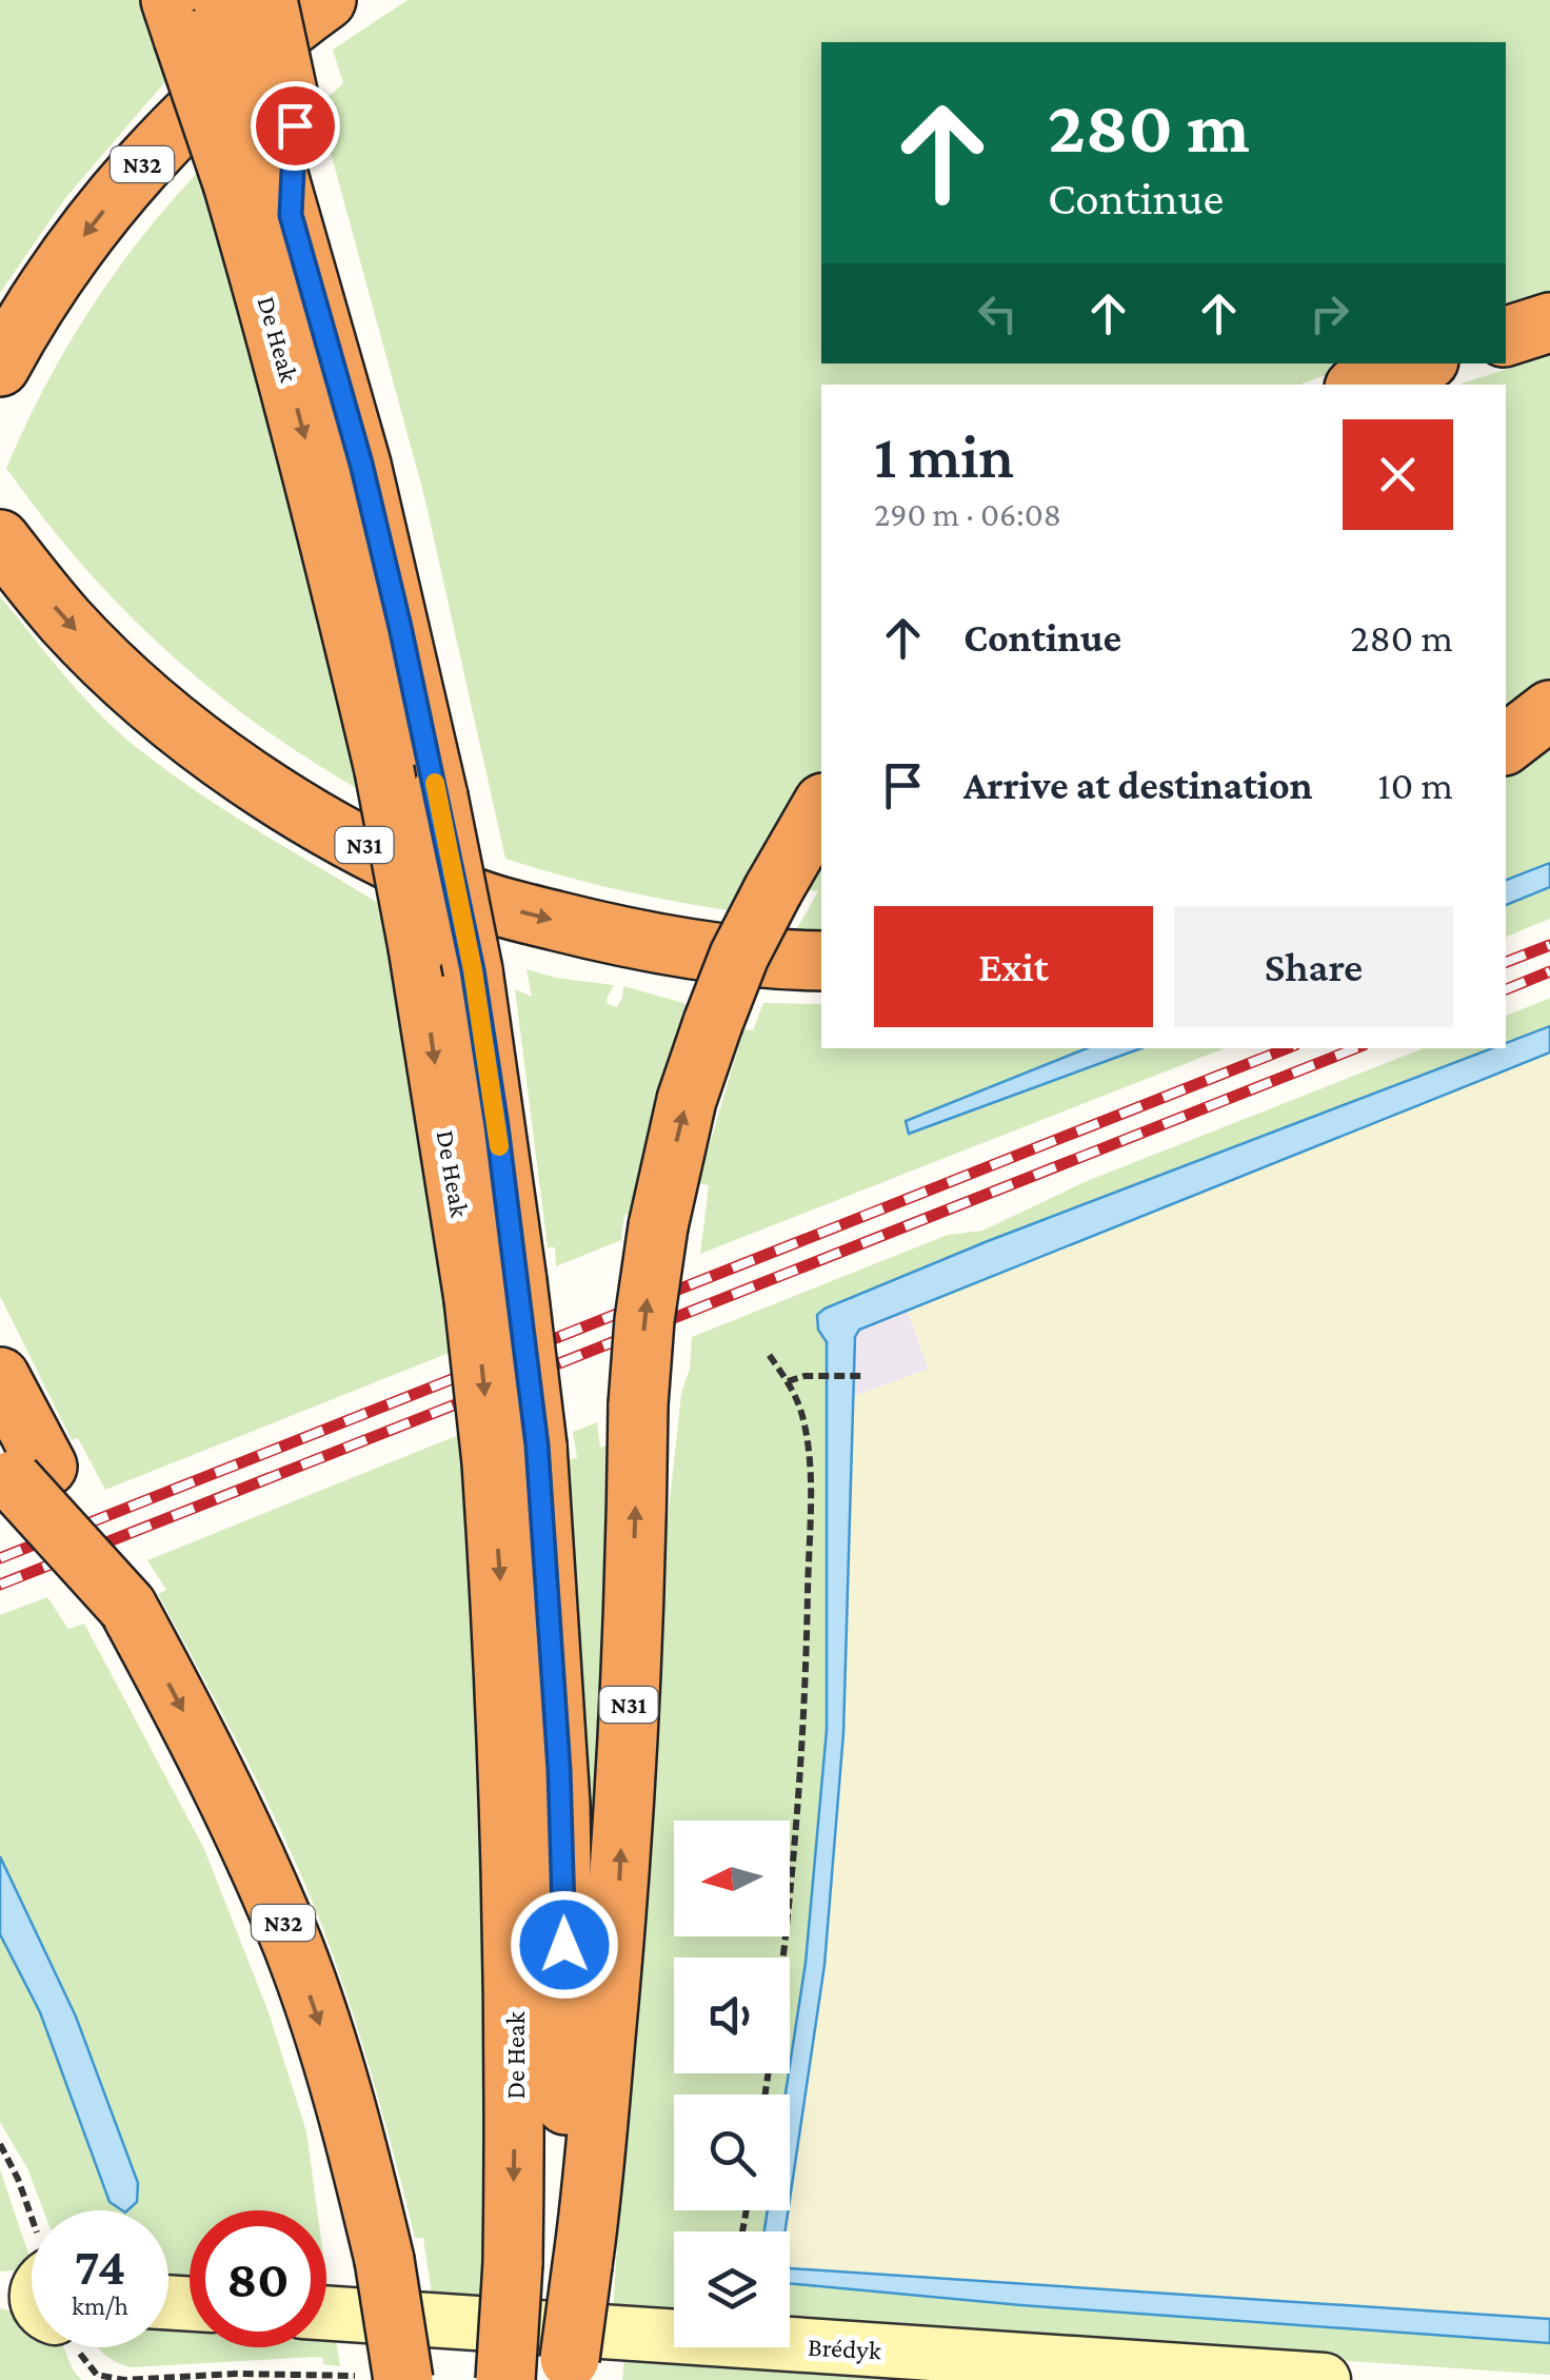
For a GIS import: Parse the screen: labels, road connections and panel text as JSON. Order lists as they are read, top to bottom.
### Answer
{
  "streets": {
    "highway": ["N32", "De Heak", "N31"],
    "street": ["Brédyk"]
  },
  "crossings": [
    ["De Heak", "N31"]
  ],
  "north": "left",
  "page": {
    "turn": ["280 m", "Continue"],
    "heading": ["1 min", "290 m · 06:08"],
    "list": [
      {
        "name": "Continue",
        "value": "280 m"
      },
      {
        "name": "Arrive at destination",
        "value": "10 m"
      }
    ],
    "buttons": ["Exit", "Share"],
    "speed": "74 km/h",
    "limit": "80"
  }
}
